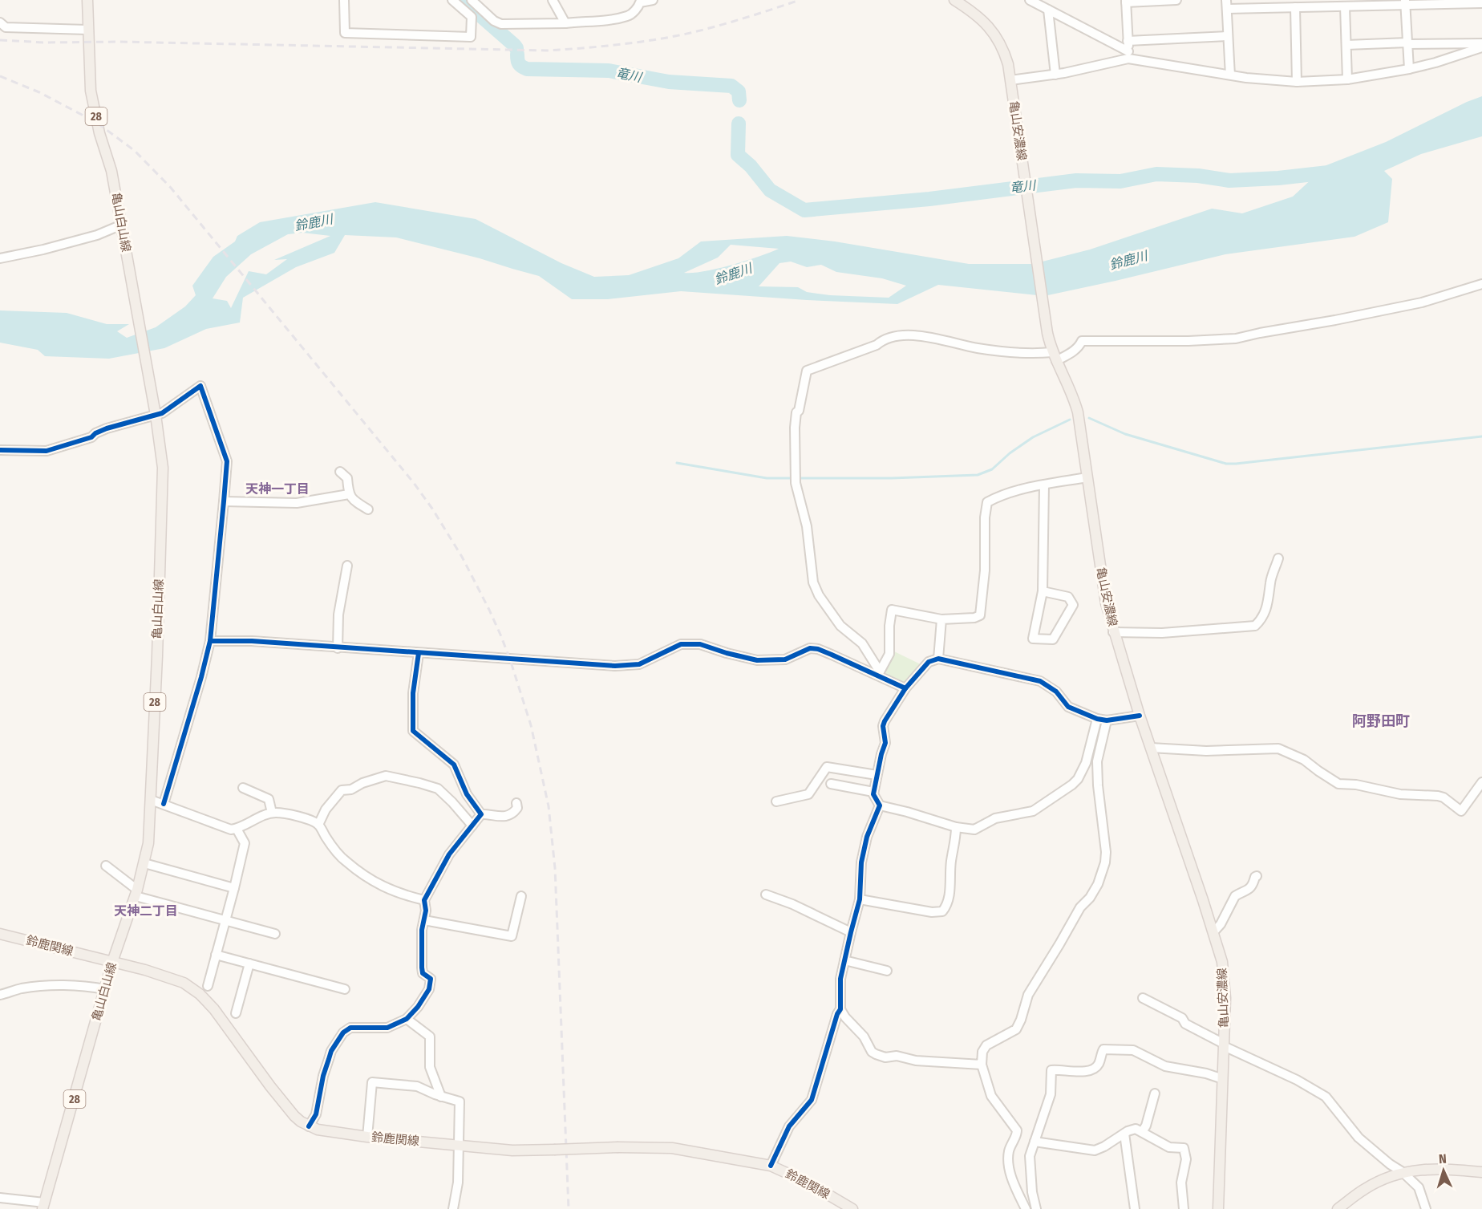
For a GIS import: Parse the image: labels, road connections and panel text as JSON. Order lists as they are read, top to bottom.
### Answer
{
  "streets": {
    "main road": [
      "28",
      "亀山安濃線",
      "亀山白山線",
      "鈴鹿関線"
    ]
  },
  "crossings": [
    ["亀山白山線", "鈴鹿関線"]
  ],
  "districts": ["天神一丁目", "阿野田町", "天神二丁目"],
  "water": ["竜川", "鈴鹿川"],
  "north": "top"
}
